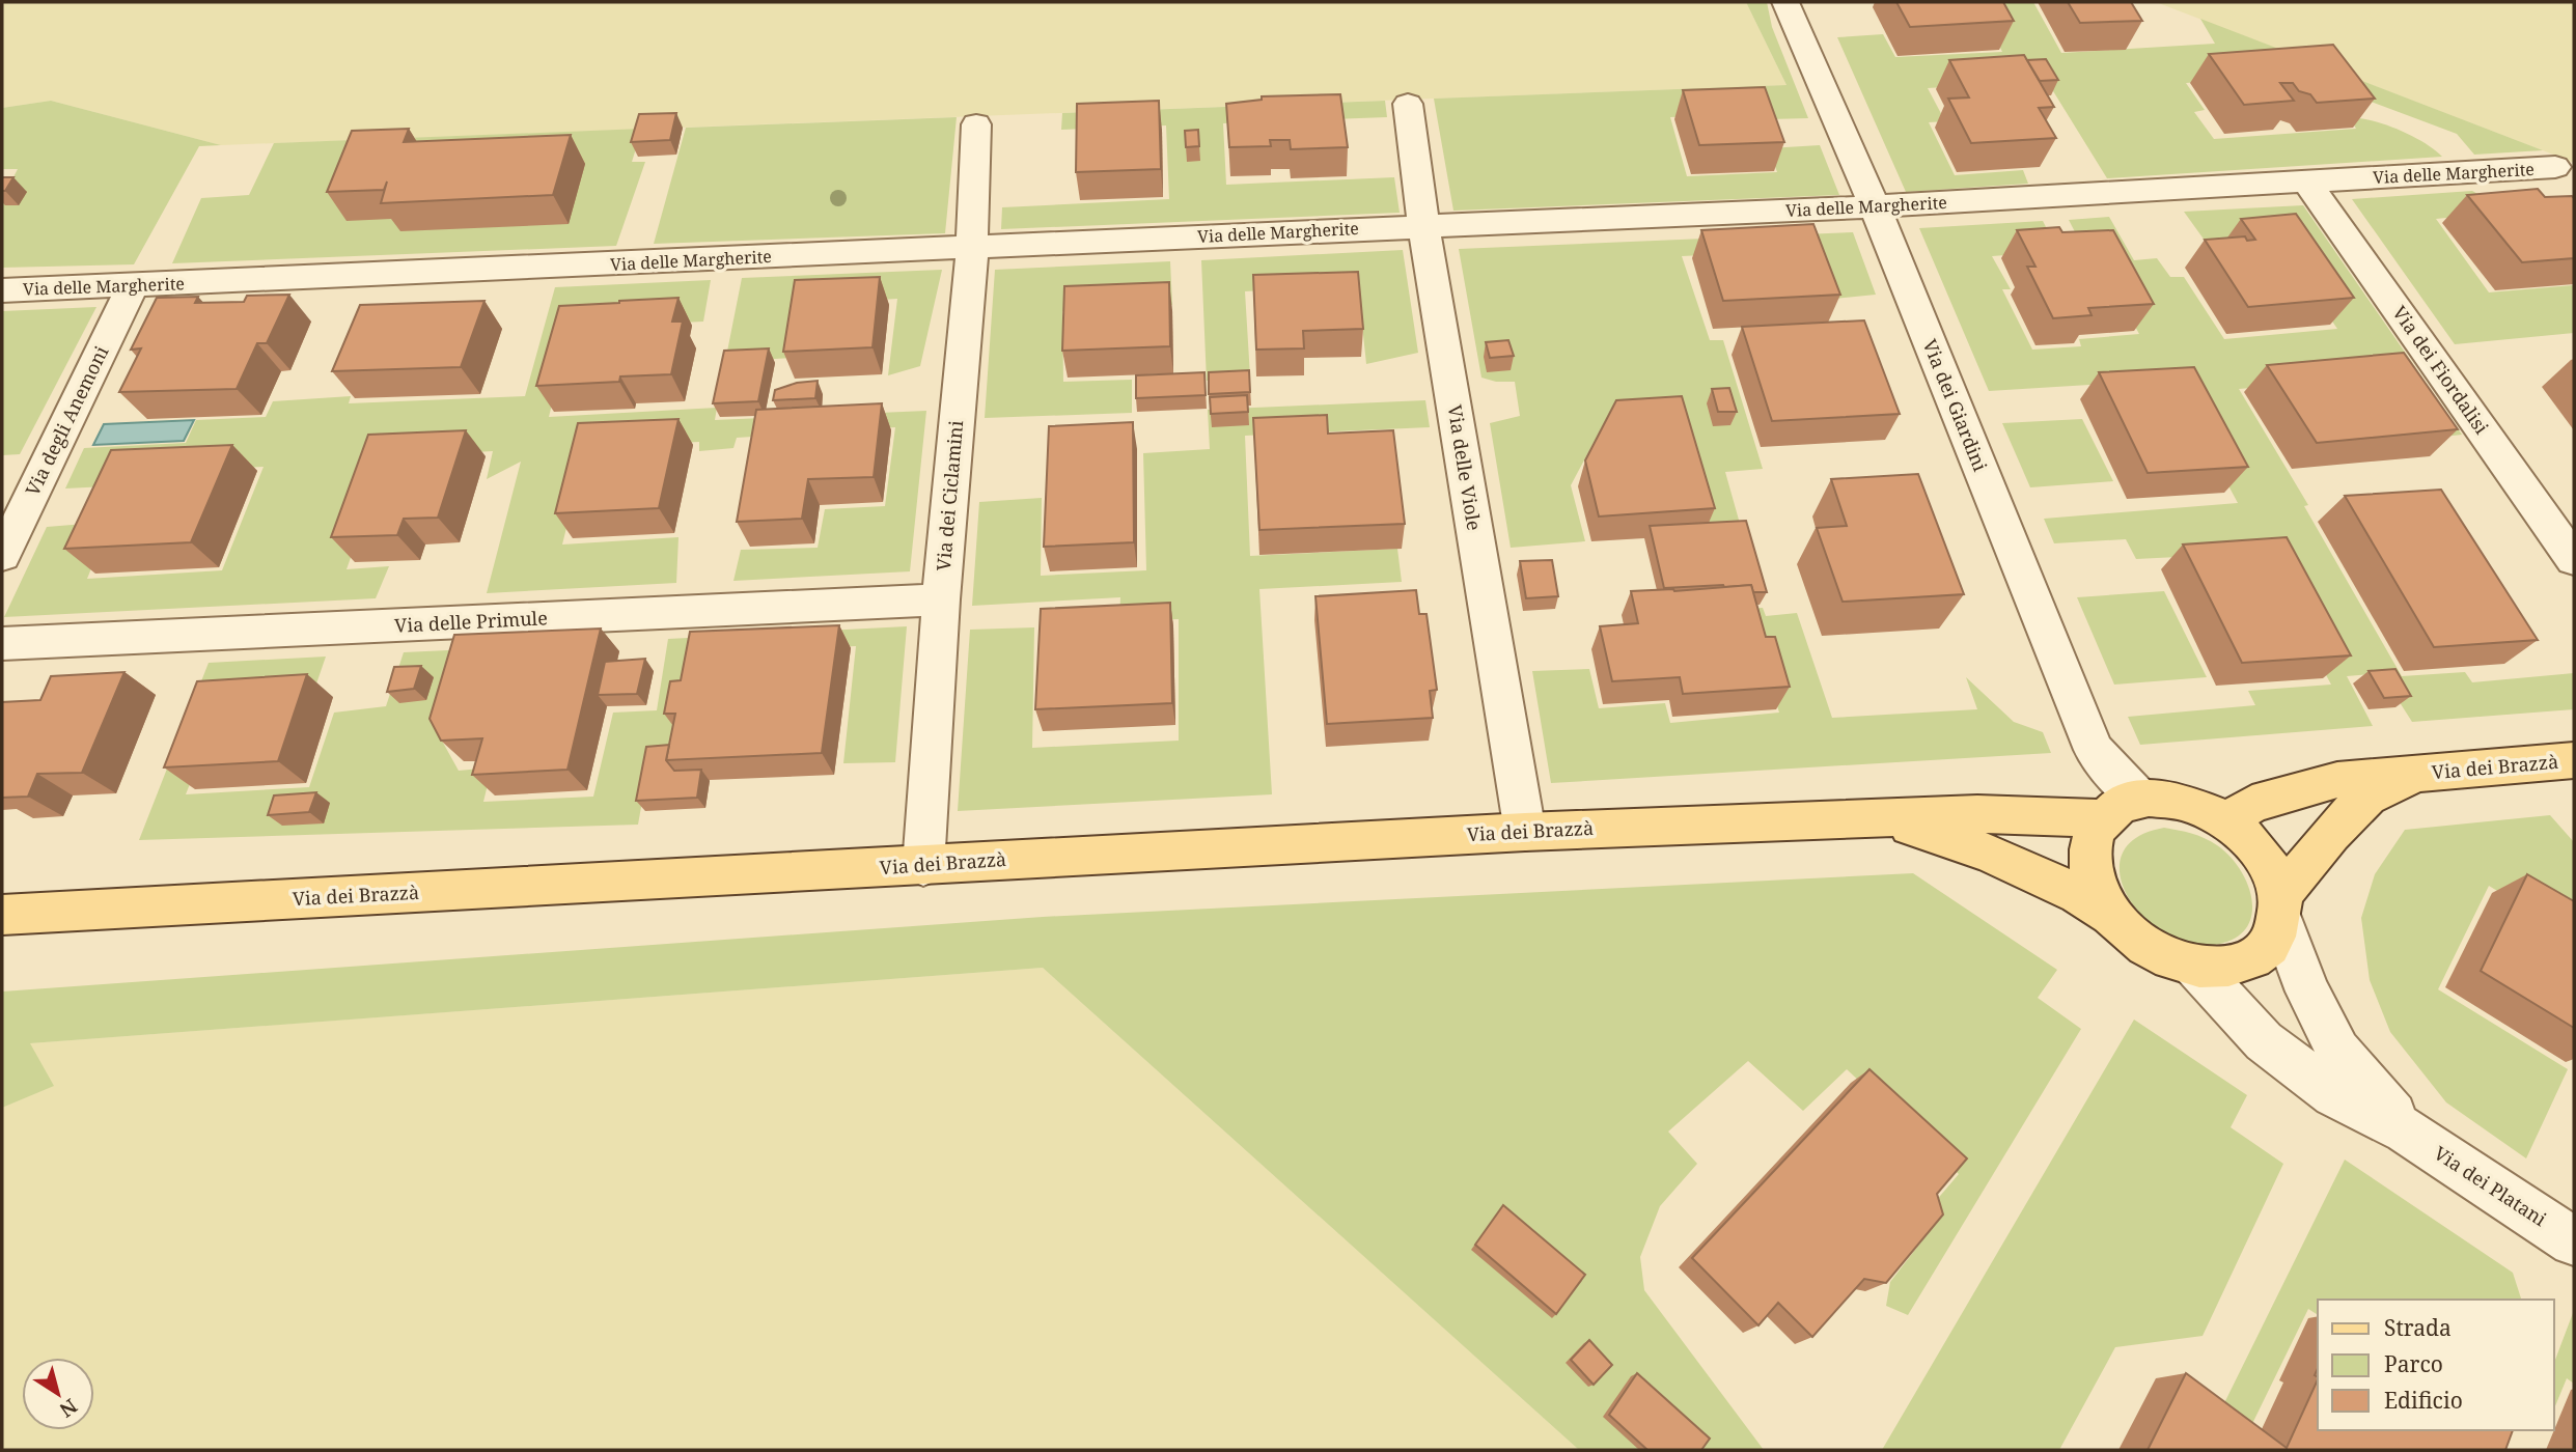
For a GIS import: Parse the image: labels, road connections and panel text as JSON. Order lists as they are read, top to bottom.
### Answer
{
  "streets": {
    "main road": ["Via dei Brazzà"],
    "street": [
      "Via delle Margherite",
      "Via dei Fiordalisi",
      "Via dei Giardini",
      "Via degli Anemoni",
      "Via delle Viole",
      "Via dei Ciclamini",
      "Via delle Primule",
      "Via dei Platani"
    ]
  },
  "crossings": [
    ["Via delle Margherite", "Via dei Fiordalisi"],
    ["Via delle Margherite", "Via dei Giardini"],
    ["Via delle Margherite", "Via degli Anemoni"],
    ["Via delle Margherite", "Via delle Viole"],
    ["Via delle Margherite", "Via dei Ciclamini"],
    ["Via dei Giardini", "Via dei Brazzà"],
    ["Via dei Giardini", "Via dei Platani"],
    ["Via delle Viole", "Via dei Brazzà"],
    ["Via dei Ciclamini", "Via delle Primule"],
    ["Via dei Ciclamini", "Via dei Brazzà"],
    ["Via dei Brazzà", "Via dei Platani"]
  ],
  "legend": ["Strada", "Parco", "Edificio"],
  "north": "bottom right"
}
